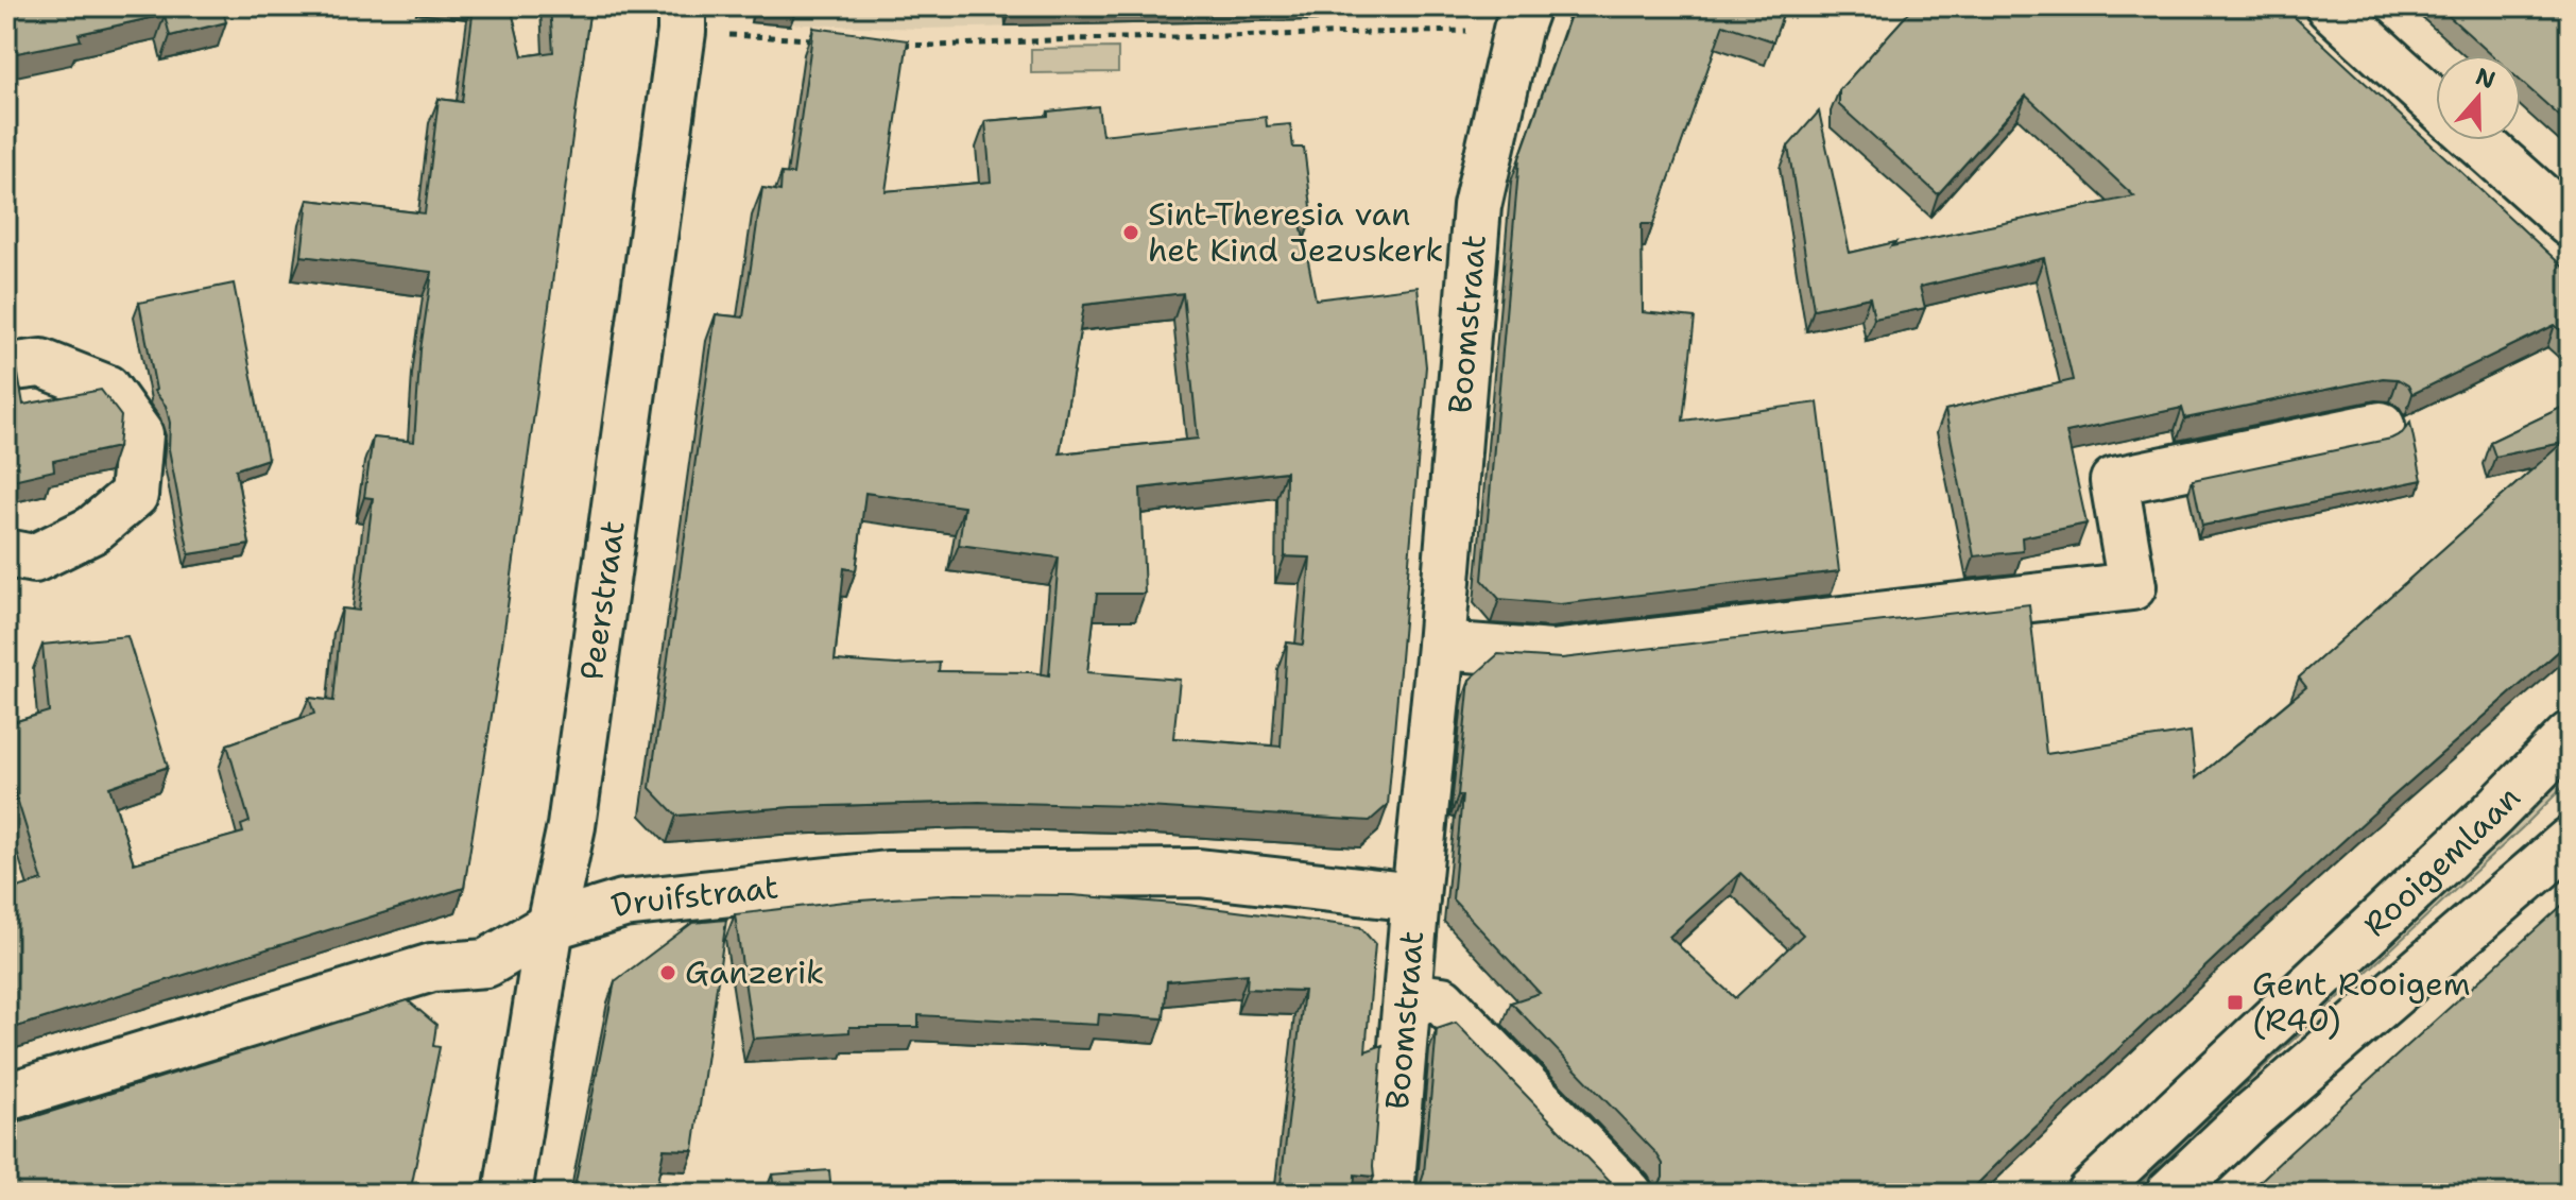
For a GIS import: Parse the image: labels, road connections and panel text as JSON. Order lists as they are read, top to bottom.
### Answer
{
  "streets": {
    "street": [
      "Boomstraat",
      "Peerstraat",
      "Rooigemlaan",
      "Druifstraat"
    ]
  },
  "crossings": [
    ["Boomstraat", "Druifstraat"],
    ["Peerstraat", "Druifstraat"]
  ],
  "places": {
    "other": ["Sint-Theresia van het Kind Jezuskerk", "Ganzerik"],
    "transit": ["Gent Rooigem (R40)"]
  },
  "north": "top"
}
